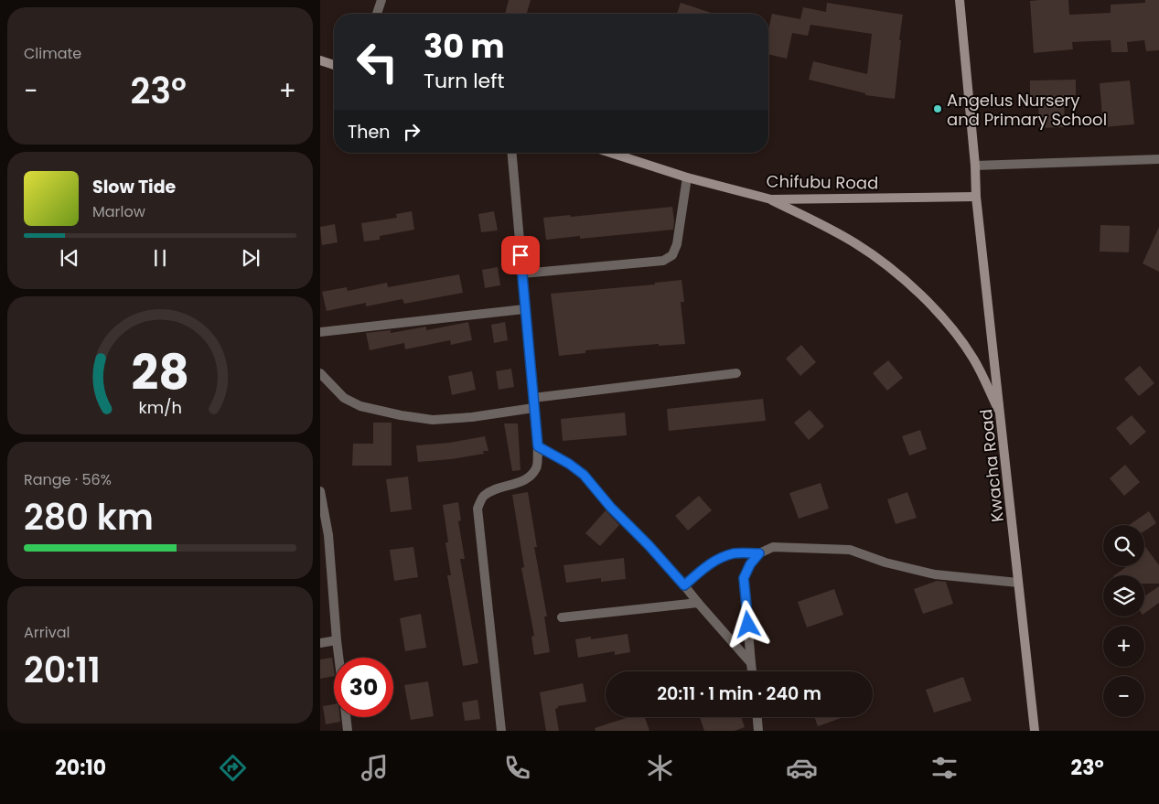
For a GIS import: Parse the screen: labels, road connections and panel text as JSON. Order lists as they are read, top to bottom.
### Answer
{
  "streets": {
    "main road": ["Chifubu Road", "Kwacha Road"]
  },
  "crossings": [
    ["Chifubu Road", "Kwacha Road"]
  ],
  "places": ["Angelus Nursery and Primary School"],
  "page": {
    "tile": [
      "Climate",
      ["Range · 56%", "280 km"],
      ["Arrival", "20:11"]
    ],
    "turn": ["30 m", "Turn left"],
    "heat": ["−", "23°", "+"],
    "then": "Then",
    "song": ["Slow Tide", "Marlow"],
    "map_buttons": ["+", "−"],
    "limit": "30",
    "trip": "20:11 · 1 min · 240 m",
    "tabs": ["20:10", "23°"],
    "gauge": ["28", "km/h"]
  }
}
